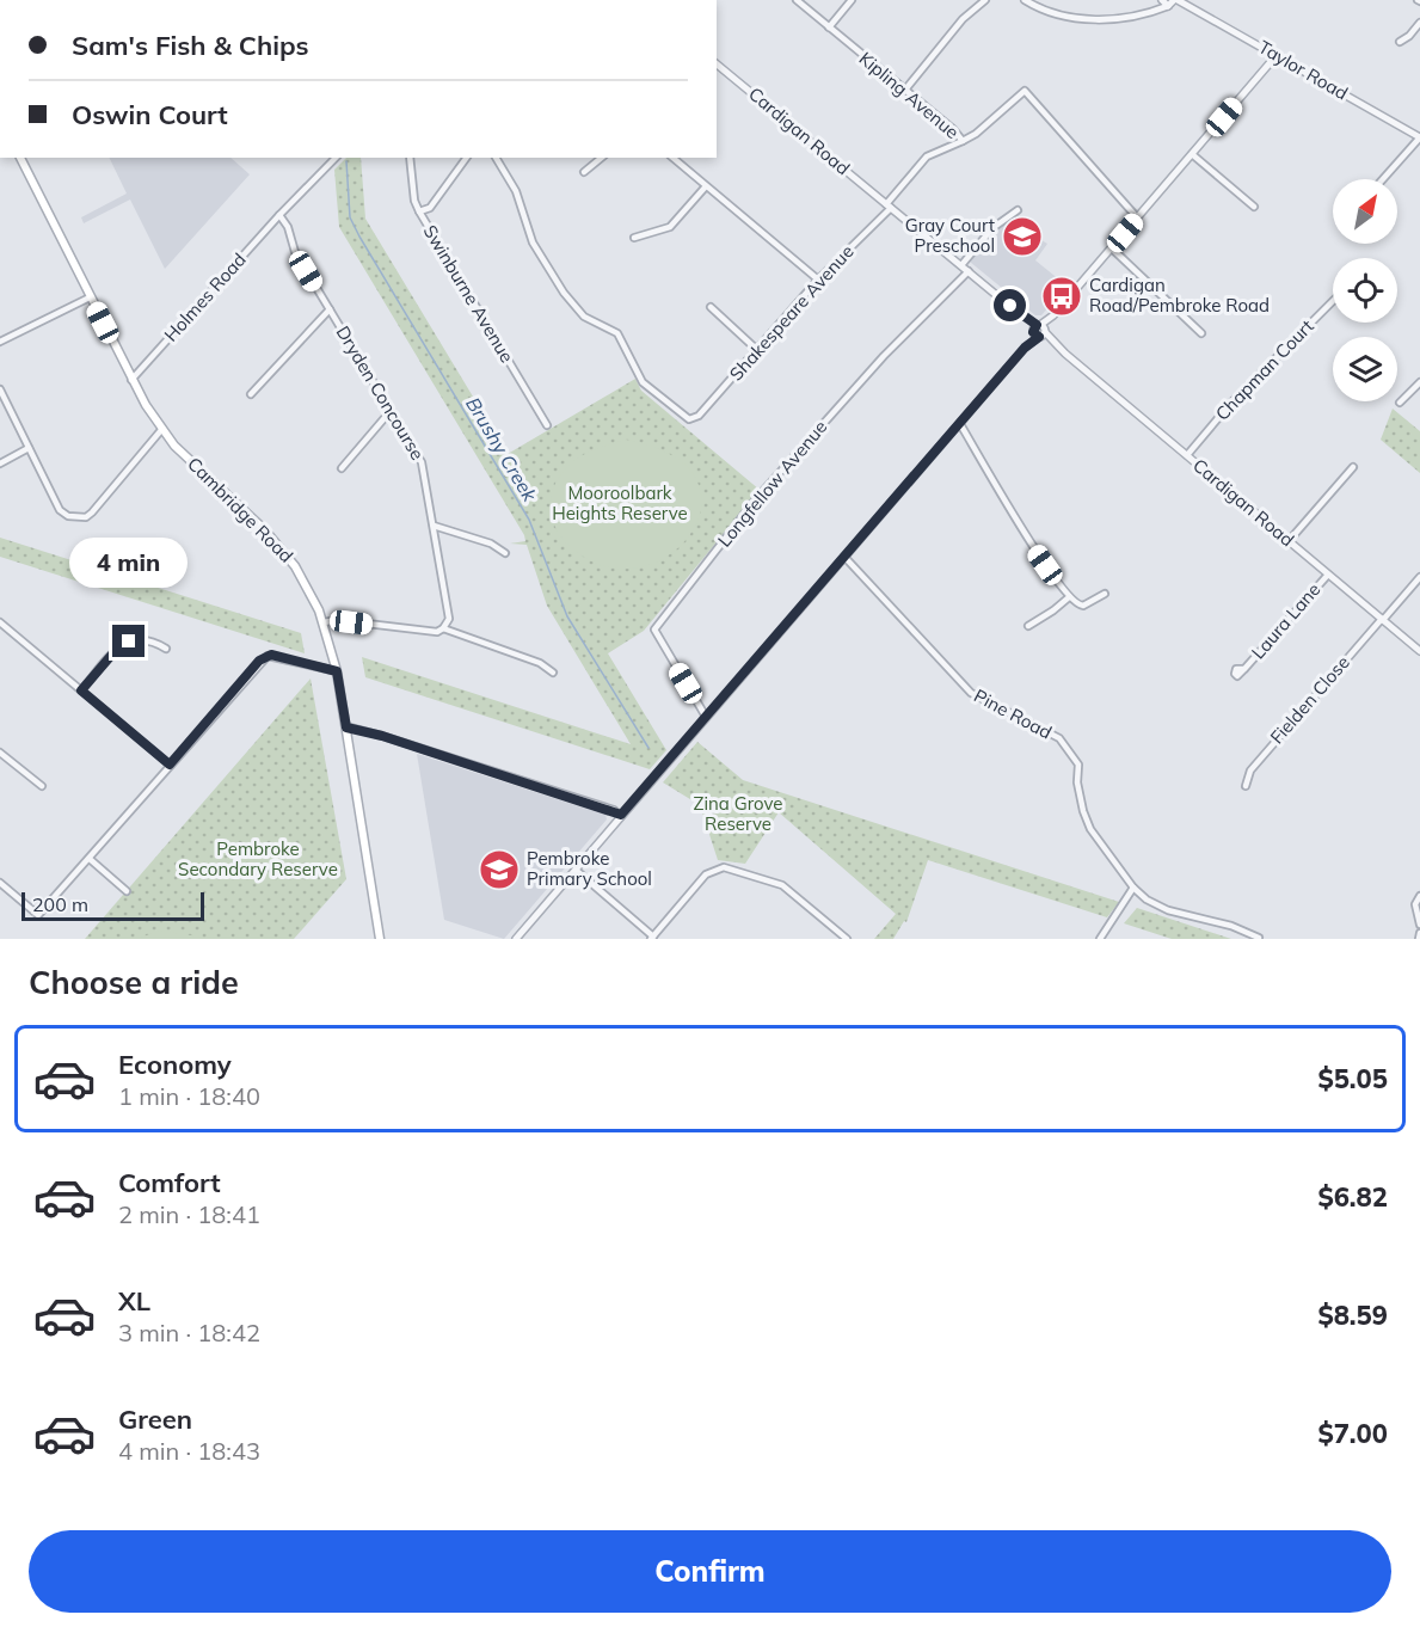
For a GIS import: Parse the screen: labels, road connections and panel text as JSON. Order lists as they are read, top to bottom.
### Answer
{
  "streets": {
    "main road": ["Cambridge Road"],
    "street": [
      "Taylor Road",
      "Kipling Avenue",
      "Cardigan Road",
      "Swinburne Avenue",
      "Holmes Road",
      "Shakespeare Avenue",
      "Chapman Court",
      "Dryden Concourse",
      "Longfellow Avenue",
      "Laura Lane",
      "Fielden Close",
      "Pine Road"
    ]
  },
  "crossings": [
    ["Kipling Avenue", "Shakespeare Avenue"],
    ["Cardigan Road", "Shakespeare Avenue"],
    ["Cardigan Road", "Chapman Court"],
    ["Cardigan Road", "Longfellow Avenue"],
    ["Cardigan Road", "Laura Lane"],
    ["Cardigan Road", "Fielden Close"],
    ["Holmes Road", "Dryden Concourse"],
    ["Holmes Road", "Cambridge Road"]
  ],
  "water": ["Brushy Creek"],
  "parks": ["Mooroolbark Heights Reserve", "Zina Grove Reserve", "Pembroke Secondary Reserve"],
  "places": {
    "school or university": ["Gray Court Preschool", "Pembroke Primary School"],
    "bus stop": ["Cardigan Road/Pembroke Road"]
  },
  "scale_bar": "200 m",
  "north": "top right",
  "page": {
    "banner": ["Sam's Fish & Chips", "Oswin Court"],
    "bubble": "4 min",
    "scale": "200 m",
    "heading": "Choose a ride",
    "list": [
      {
        "name": "Economy",
        "note": "1 min · 18:40",
        "value": "$5.05"
      },
      {
        "name": "Comfort",
        "note": "2 min · 18:41",
        "value": "$6.82"
      },
      {
        "name": "XL",
        "note": "3 min · 18:42",
        "value": "$8.59"
      },
      {
        "name": "Green",
        "note": "4 min · 18:43",
        "value": "$7.00"
      }
    ],
    "buttons": "Confirm"
  }
}
